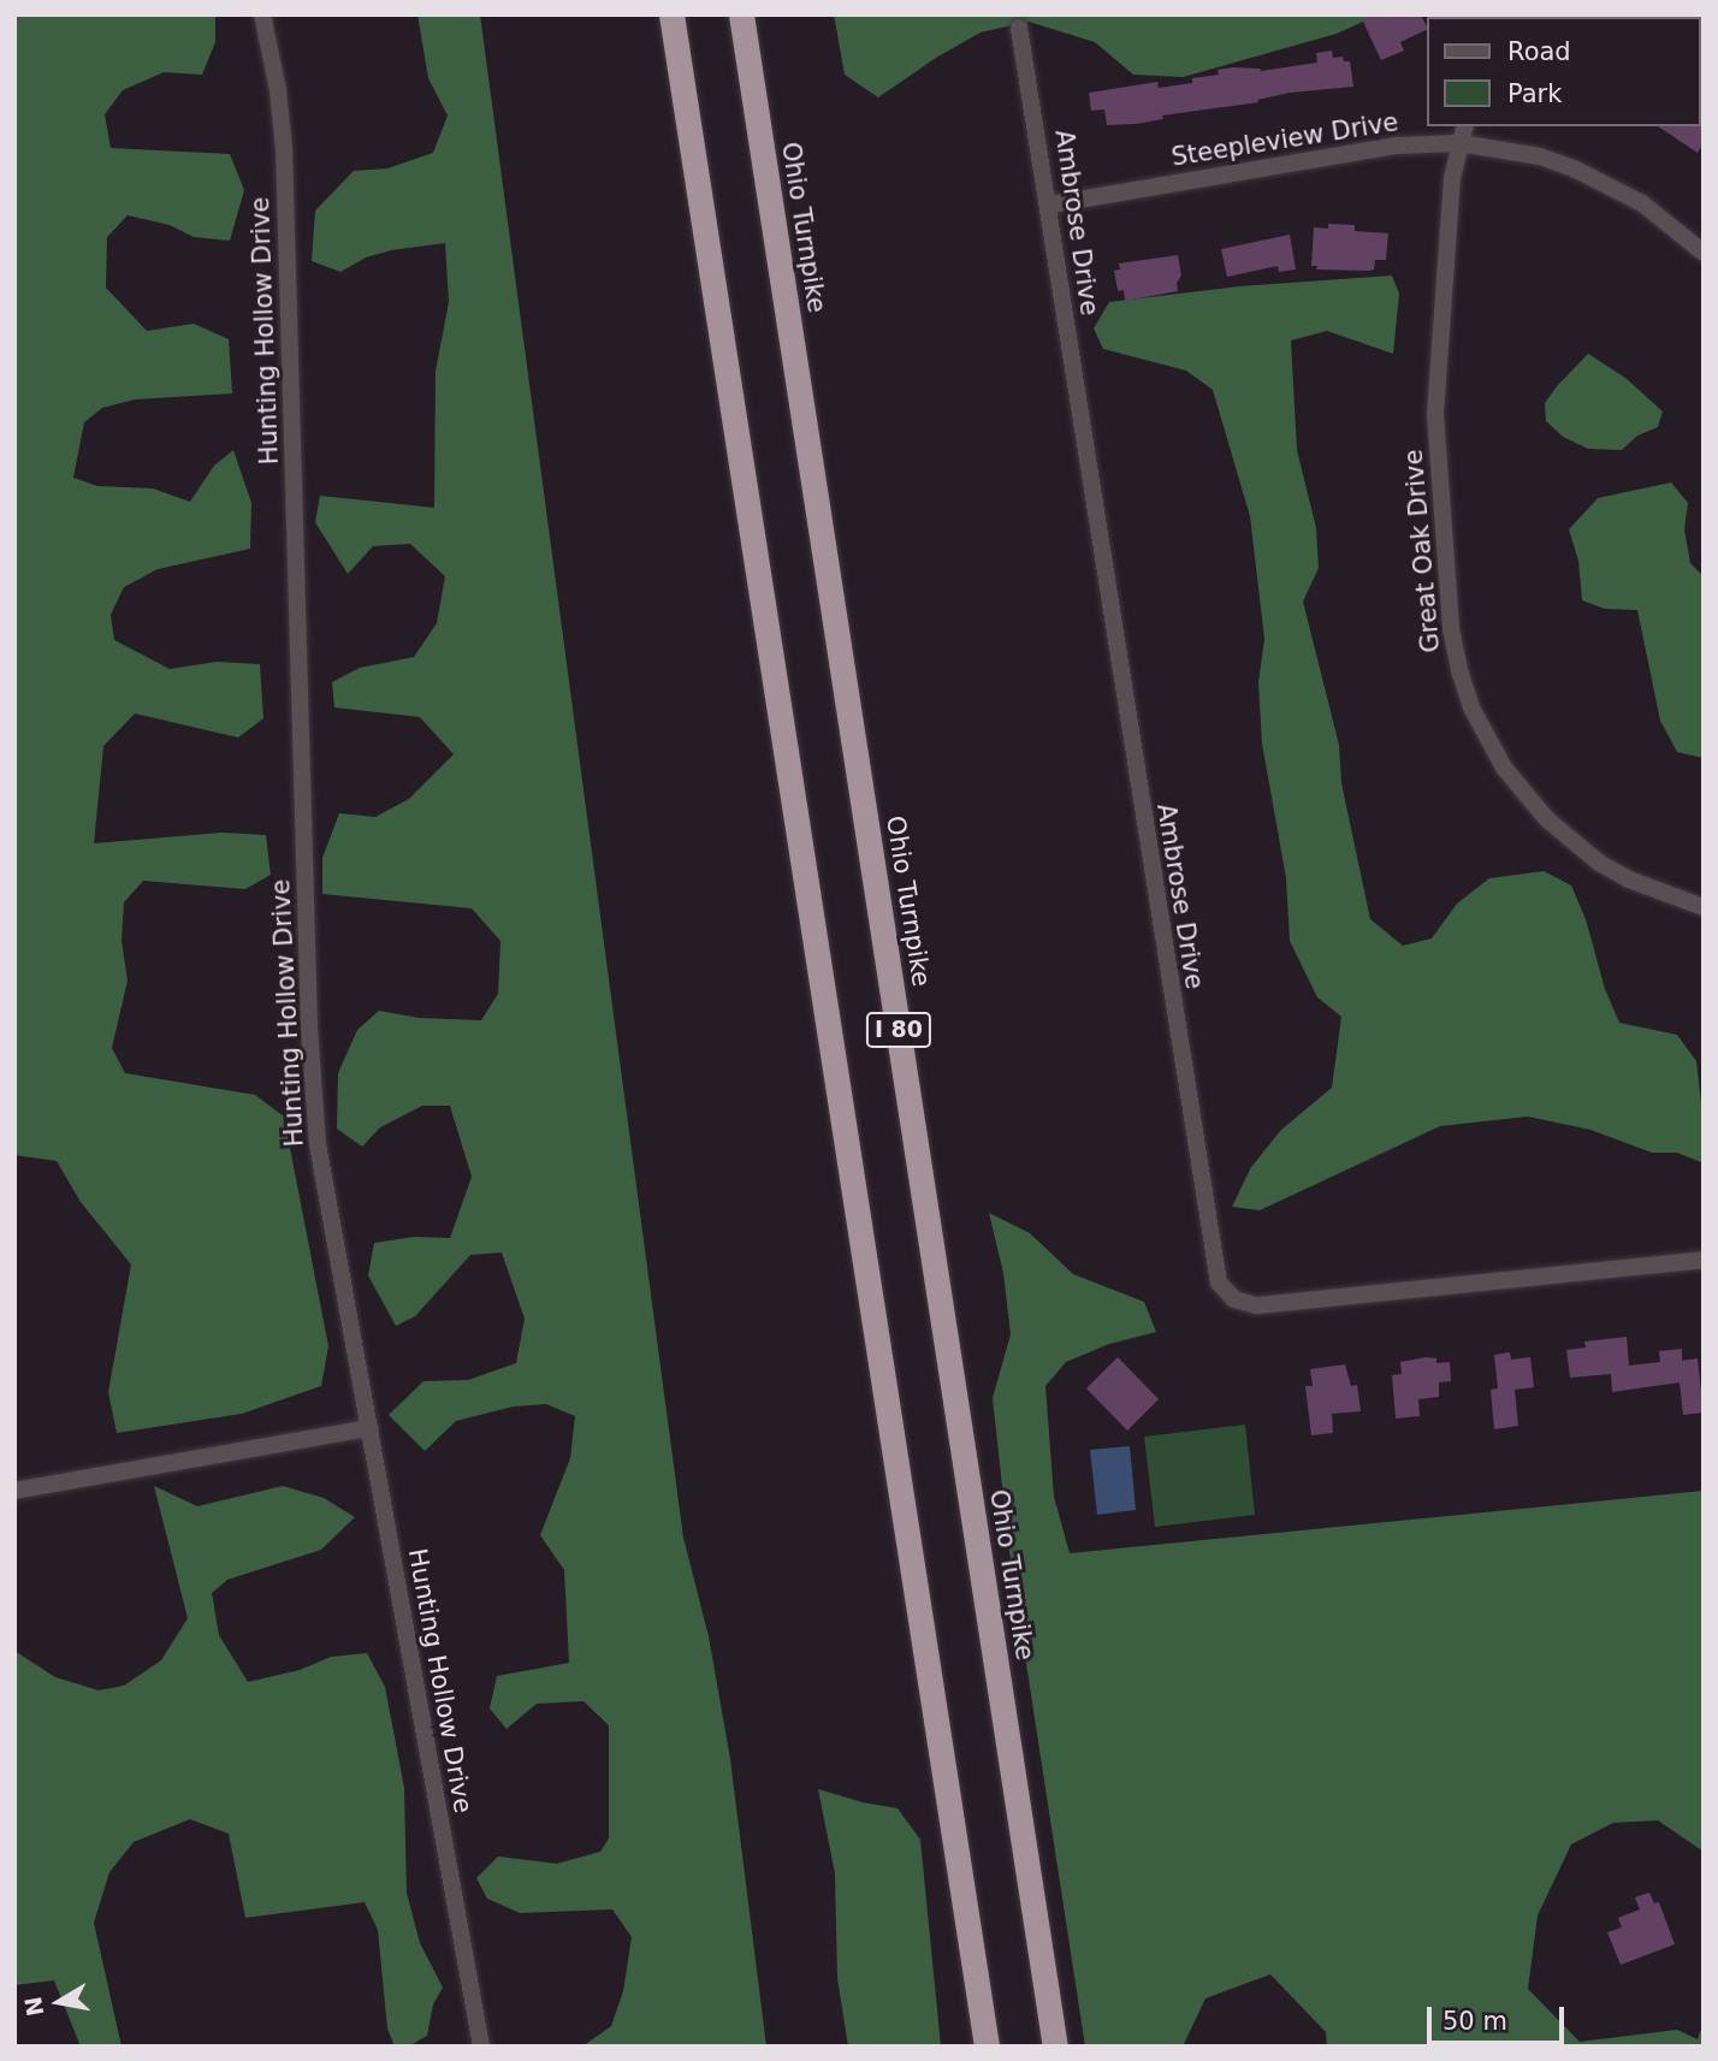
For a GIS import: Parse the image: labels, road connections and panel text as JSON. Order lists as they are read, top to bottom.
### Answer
{
  "streets": {
    "highway": ["Ohio Turnpike", "I 80"],
    "street": [
      "Steepleview Drive",
      "Ambrose Drive",
      "Hunting Hollow Drive",
      "Great Oak Drive"
    ]
  },
  "crossings": [
    ["Steepleview Drive", "Ambrose Drive"],
    ["Steepleview Drive", "Great Oak Drive"]
  ],
  "legend": ["Road", "Park"],
  "scale_bar": "50 m",
  "north": "left"
}
